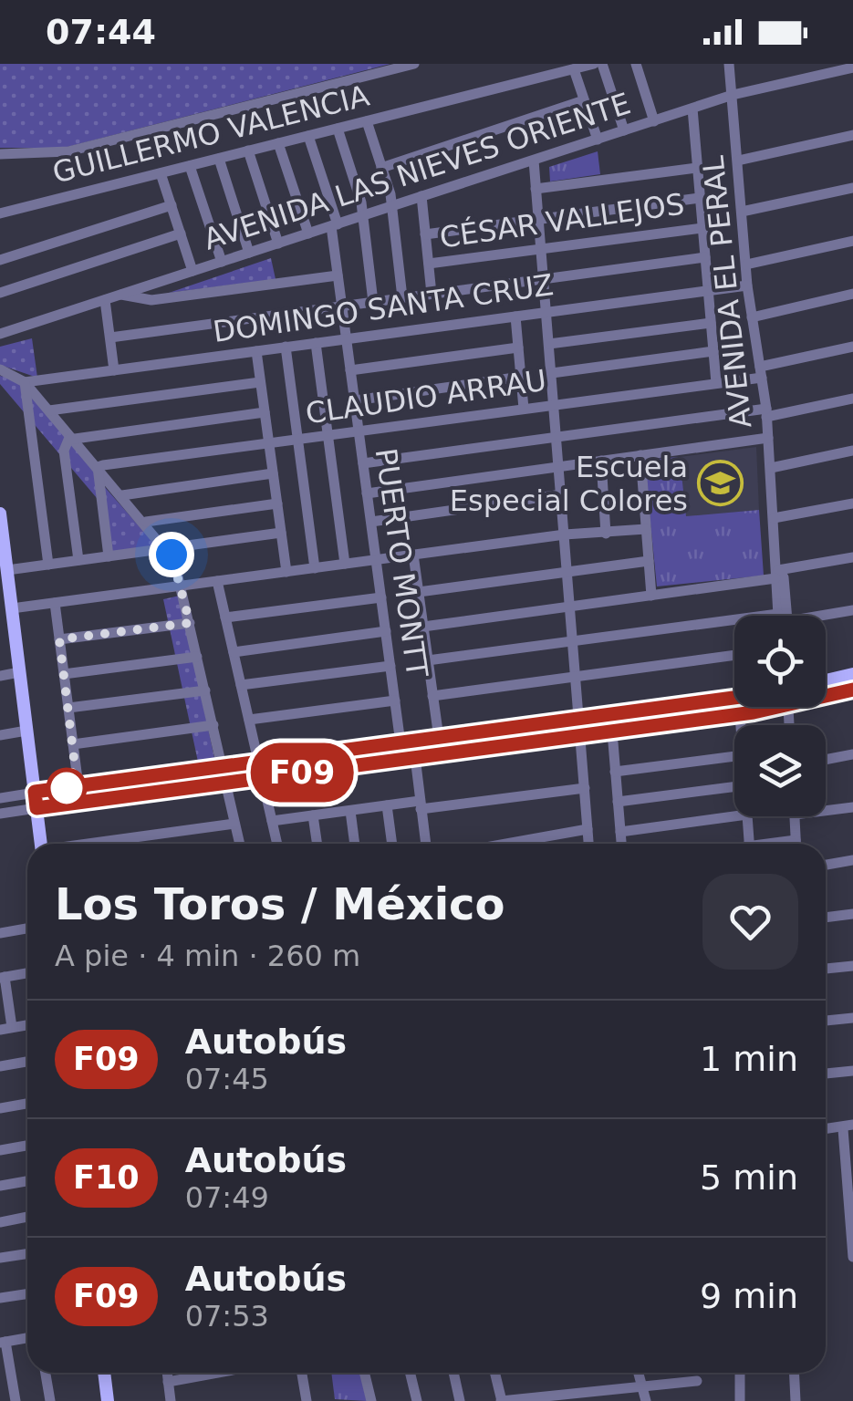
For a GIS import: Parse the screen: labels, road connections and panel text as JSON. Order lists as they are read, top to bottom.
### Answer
{
  "streets": {
    "street": [
      "GUILLERMO VALENCIA",
      "AVENIDA LAS NIEVES ORIENTE",
      "CÉSAR VALLEJOS",
      "AVENIDA EL PERAL",
      "DOMINGO SANTA CRUZ",
      "CLAUDIO ARRAU",
      "PUERTO MONTT"
    ]
  },
  "crossings": [
    ["GUILLERMO VALENCIA", "PUERTO MONTT"],
    ["AVENIDA LAS NIEVES ORIENTE", "AVENIDA EL PERAL"],
    ["AVENIDA LAS NIEVES ORIENTE", "PUERTO MONTT"],
    ["AVENIDA EL PERAL", "DOMINGO SANTA CRUZ"],
    ["AVENIDA EL PERAL", "CLAUDIO ARRAU"],
    ["DOMINGO SANTA CRUZ", "PUERTO MONTT"],
    ["CLAUDIO ARRAU", "PUERTO MONTT"]
  ],
  "places": {
    "school or university": ["Escuela Especial Colores"]
  },
  "lines": ["bus line F09"],
  "page": {
    "status": "07:44",
    "on_map": "F09",
    "heading": ["Los Toros / México", "A pie · 4 min · 260 m"],
    "list": [
      {
        "mark": "F09",
        "name": "Autobús",
        "note": "07:45",
        "value": "1 min"
      },
      {
        "mark": "F10",
        "name": "Autobús",
        "note": "07:49",
        "value": "5 min"
      },
      {
        "mark": "F09",
        "name": "Autobús",
        "note": "07:53",
        "value": "9 min"
      }
    ]
  }
}
